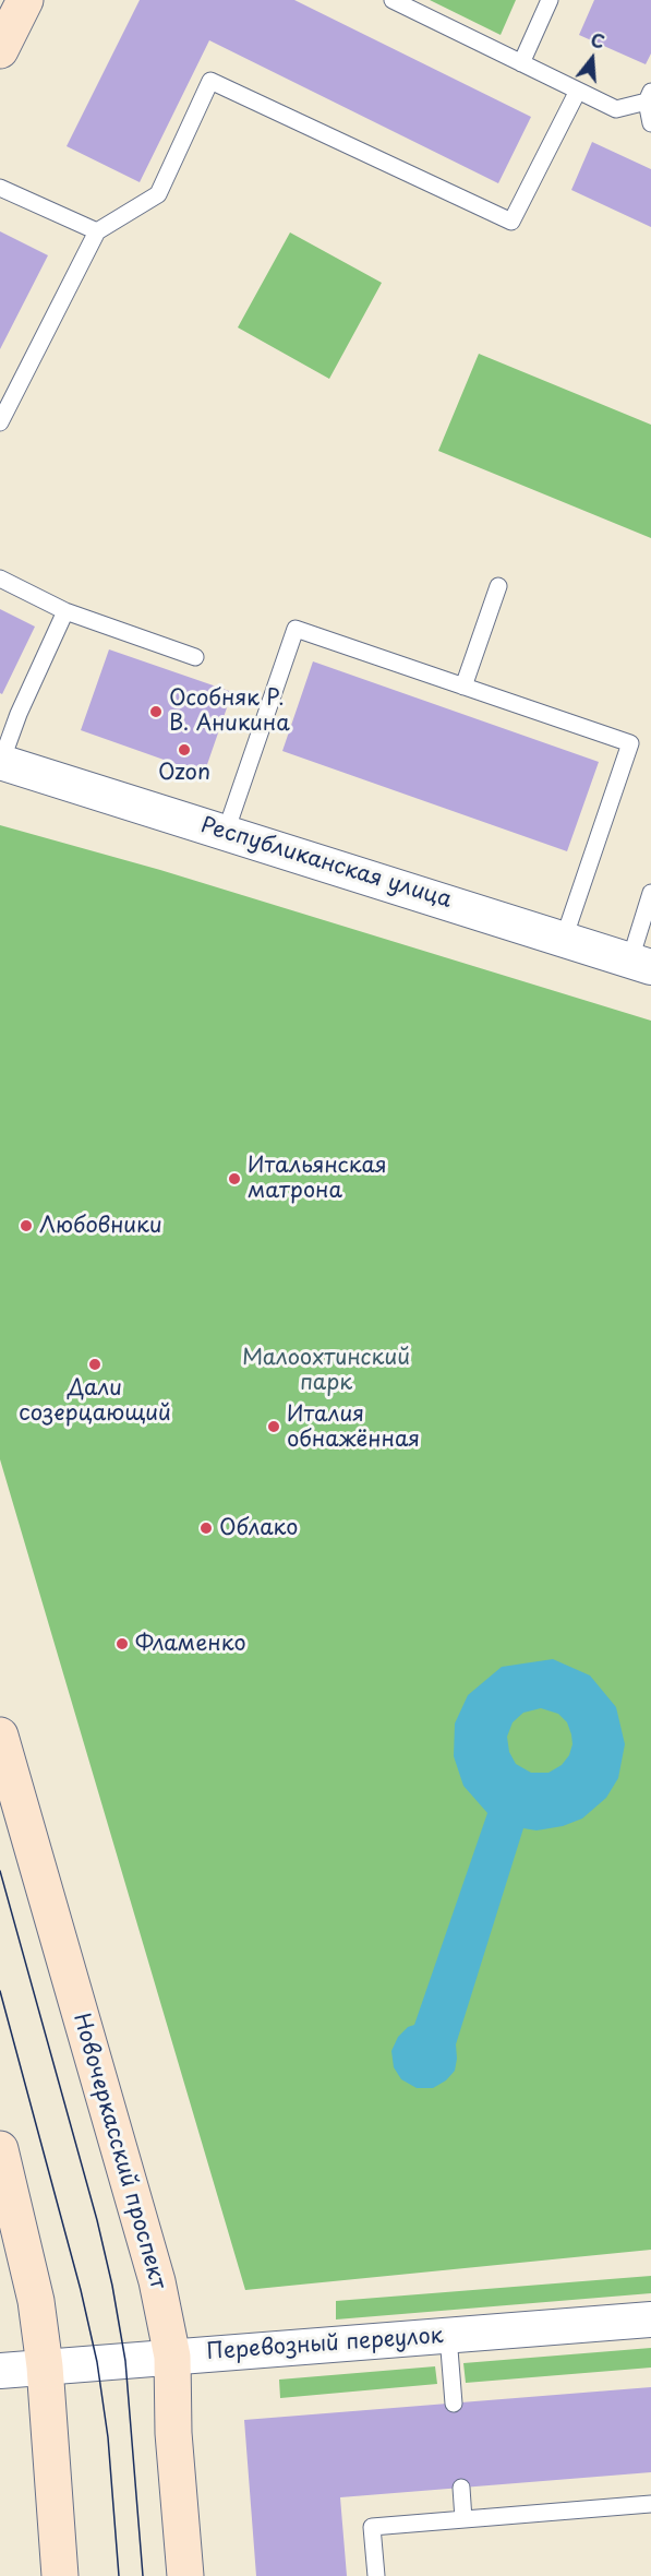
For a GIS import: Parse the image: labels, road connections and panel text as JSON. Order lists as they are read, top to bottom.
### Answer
{
  "streets": {
    "main road": ["Новочеркасский проспект"],
    "street": ["Республиканская улица", "Перевозный переулок"]
  },
  "crossings": [
    ["Новочеркасский проспект", "Перевозный переулок"]
  ],
  "parks": ["Малоохтинский парк"],
  "places": [
    "Особняк Р. В. Аникина",
    "Ozon",
    "Итальянская матрона",
    "Любовники",
    "Дали созерцающий",
    "Италия обнажённая",
    "Облако",
    "Фламенко"
  ],
  "north": "top"
}
